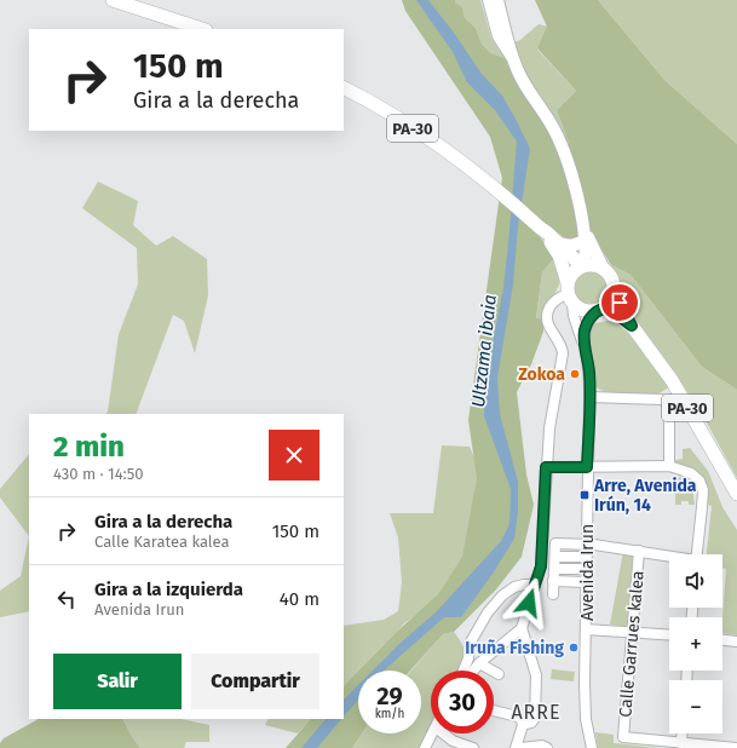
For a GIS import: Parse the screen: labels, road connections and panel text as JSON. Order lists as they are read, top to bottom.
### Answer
{
  "streets": {
    "highway": ["PA-30"],
    "street": ["Avenida Irun", "Calle Garrues kalea"]
  },
  "crossings": [
    ["Avenida Irun", "Calle Garrues kalea"]
  ],
  "districts": ["ARRE"],
  "water": ["Ultzama ibaia"],
  "places": {
    "other": ["Zokoa", "Iruña Fishing"],
    "transit": ["Arre, Avenida Irún, 14"]
  },
  "page": {
    "turn": ["150 m", "Gira a la derecha"],
    "heading": ["2 min", "430 m · 14:50"],
    "list": [
      {
        "name": "Gira a la derecha",
        "note": "Calle Karatea kalea",
        "value": "150 m"
      },
      {
        "name": "Gira a la izquierda",
        "note": "Avenida Irun",
        "value": "40 m"
      }
    ],
    "map_buttons": ["+", "−"],
    "buttons": ["Salir", "Compartir"],
    "speed": "29 km/h",
    "limit": "30"
  }
}
